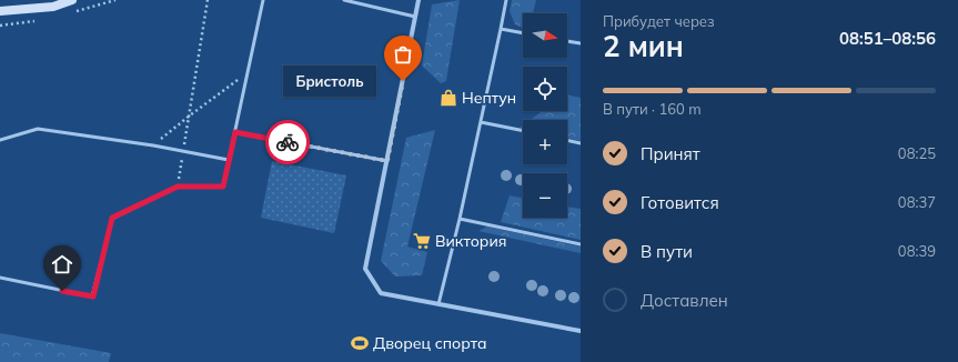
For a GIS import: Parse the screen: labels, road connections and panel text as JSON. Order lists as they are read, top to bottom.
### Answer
{
  "places": {
    "other": ["Бристоль"],
    "shop": ["Нептун"],
    "supermarket": ["Виктория"],
    "sports": ["Дворец спорта"]
  },
  "north": "right",
  "page": {
    "heading": ["2 мин", "Прибудет через", "08:51–08:56"],
    "map_buttons": ["+", "−"],
    "bubble": "Бристоль",
    "bar": "В пути · 160 m",
    "list": [
      ["Принят", "08:25"],
      ["Готовится", "08:37"],
      ["В пути", "08:39"],
      "Доставлен"
    ]
  }
}
